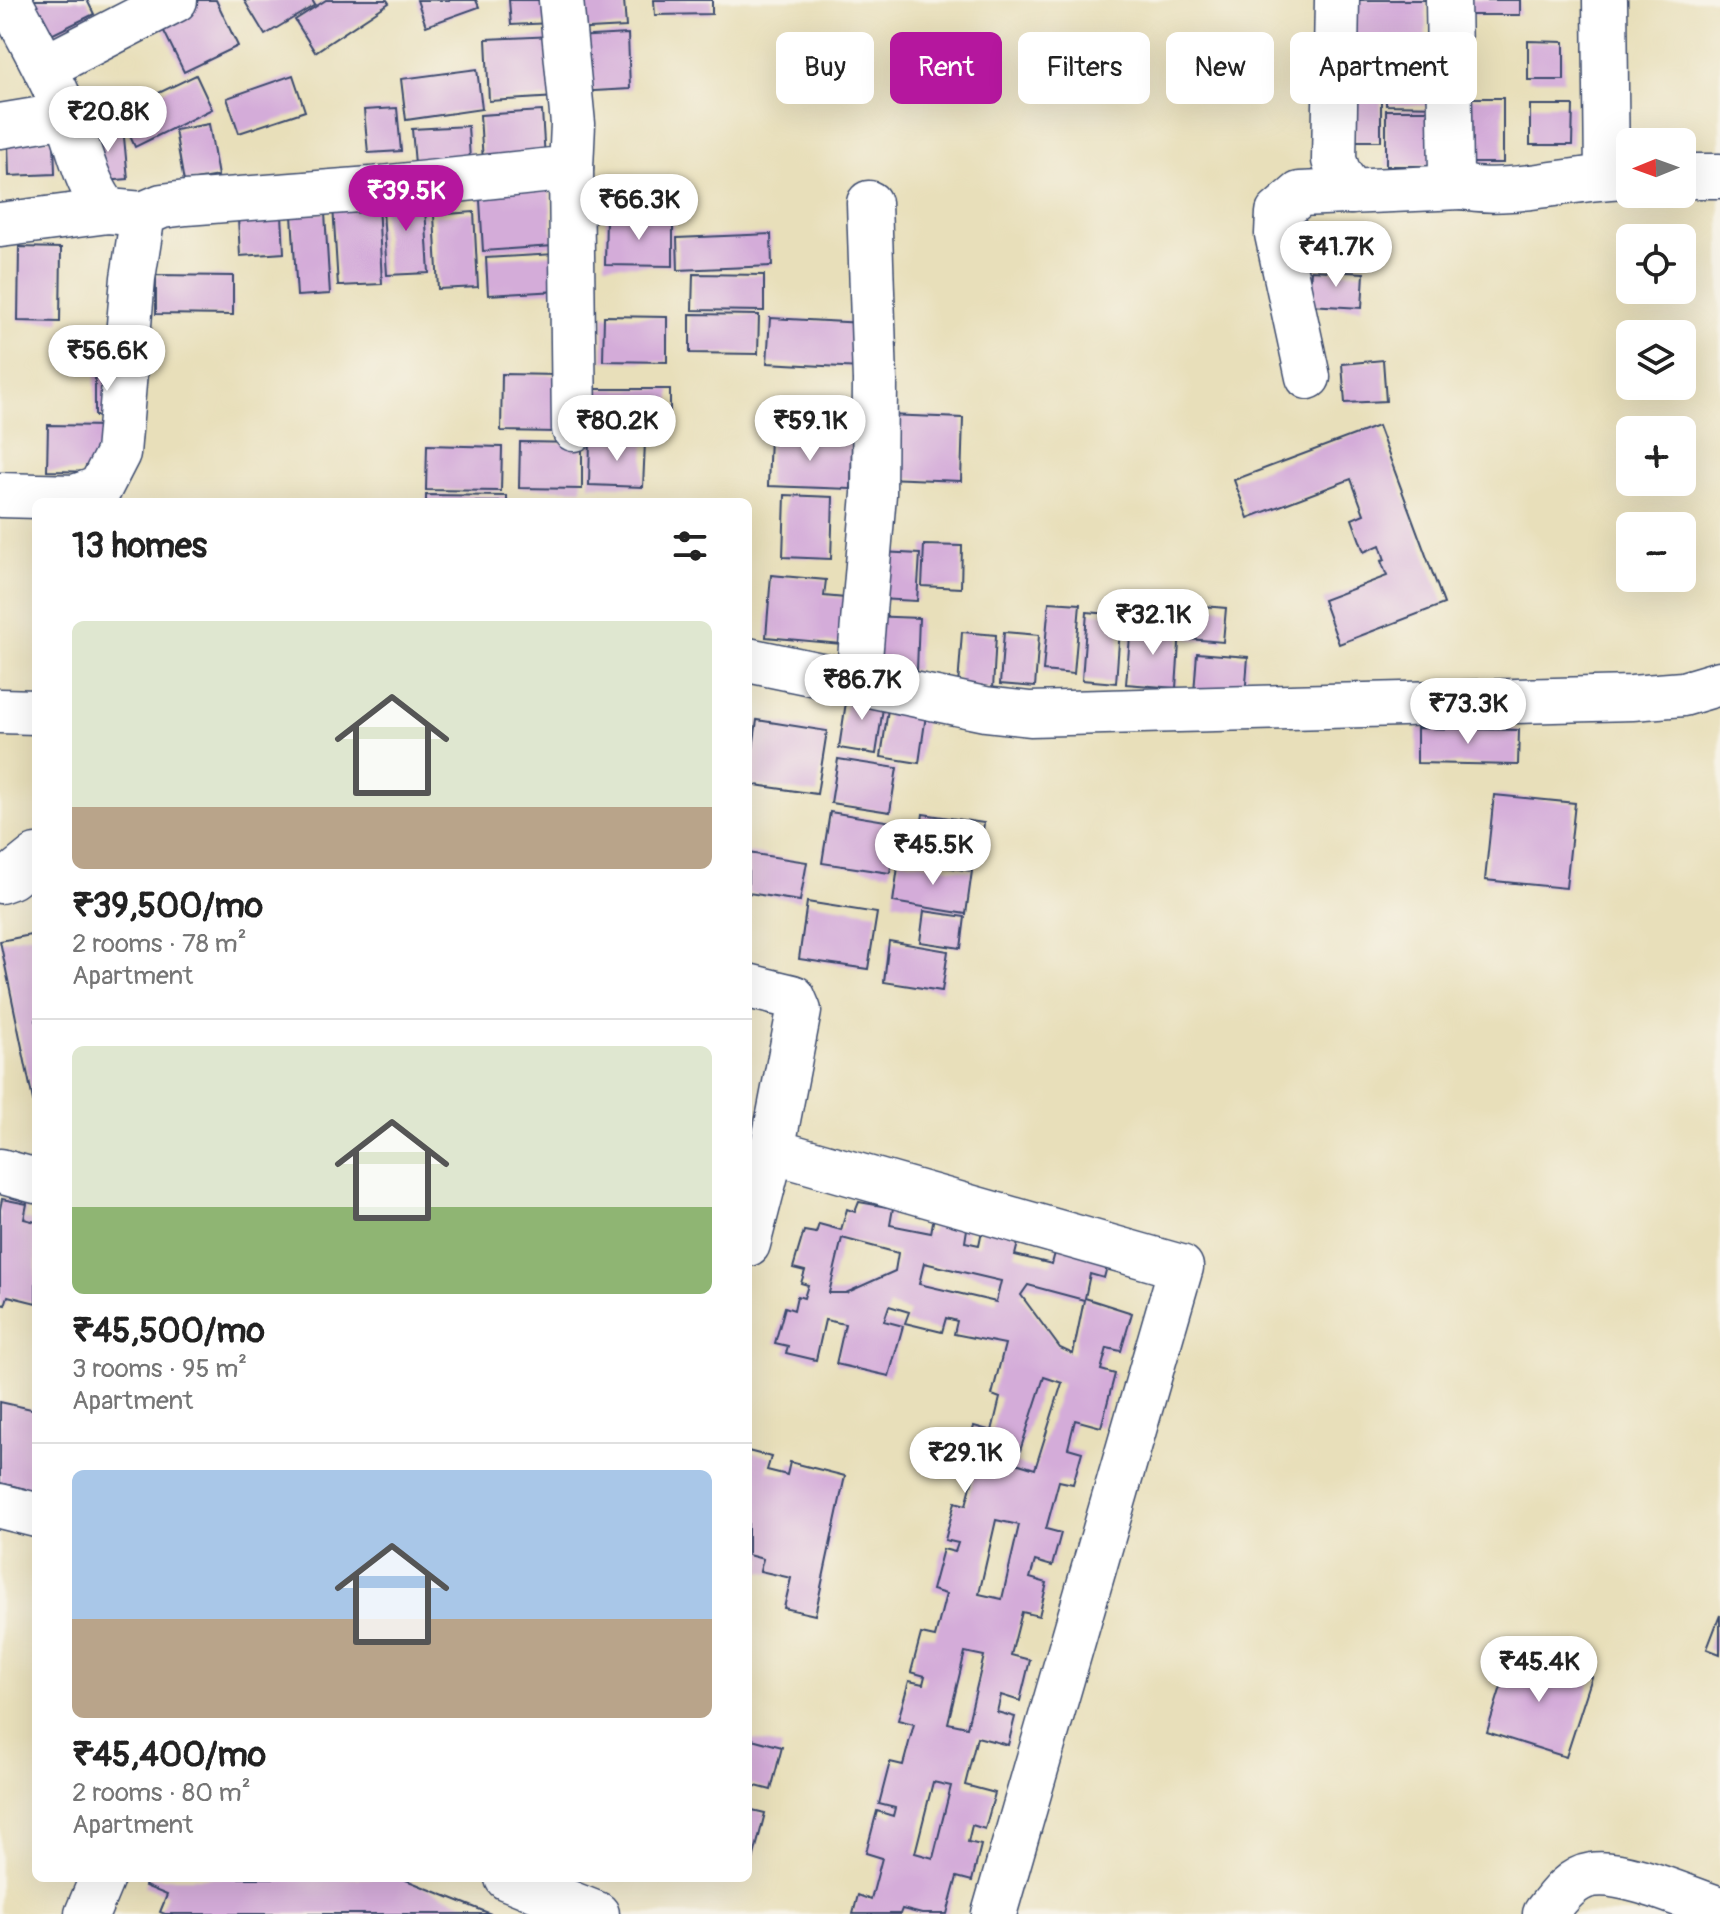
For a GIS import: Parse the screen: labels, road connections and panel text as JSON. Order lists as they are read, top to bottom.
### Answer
{
  "north": "left",
  "page": {
    "chip": [
      "Buy",
      "Rent",
      "Filters",
      "New",
      "Apartment"
    ],
    "price": [
      "₹20.8K",
      "₹39.5K",
      "₹66.3K",
      "₹41.7K",
      "₹56.6K",
      "₹80.2K",
      "₹59.1K",
      "₹32.1K",
      "₹86.7K",
      "₹73.3K",
      "₹45.5K",
      "₹29.1K",
      "₹45.4K"
    ],
    "map_buttons": ["+", "−"],
    "heading": "13 homes",
    "list": [
      {
        "name": "₹39,500/mo",
        "note": "2 rooms · 78 m² · Apartment"
      },
      {
        "name": "₹45,500/mo",
        "note": "3 rooms · 95 m² · Apartment"
      },
      {
        "name": "₹45,400/mo",
        "note": "2 rooms · 80 m² · Apartment"
      }
    ]
  }
}
